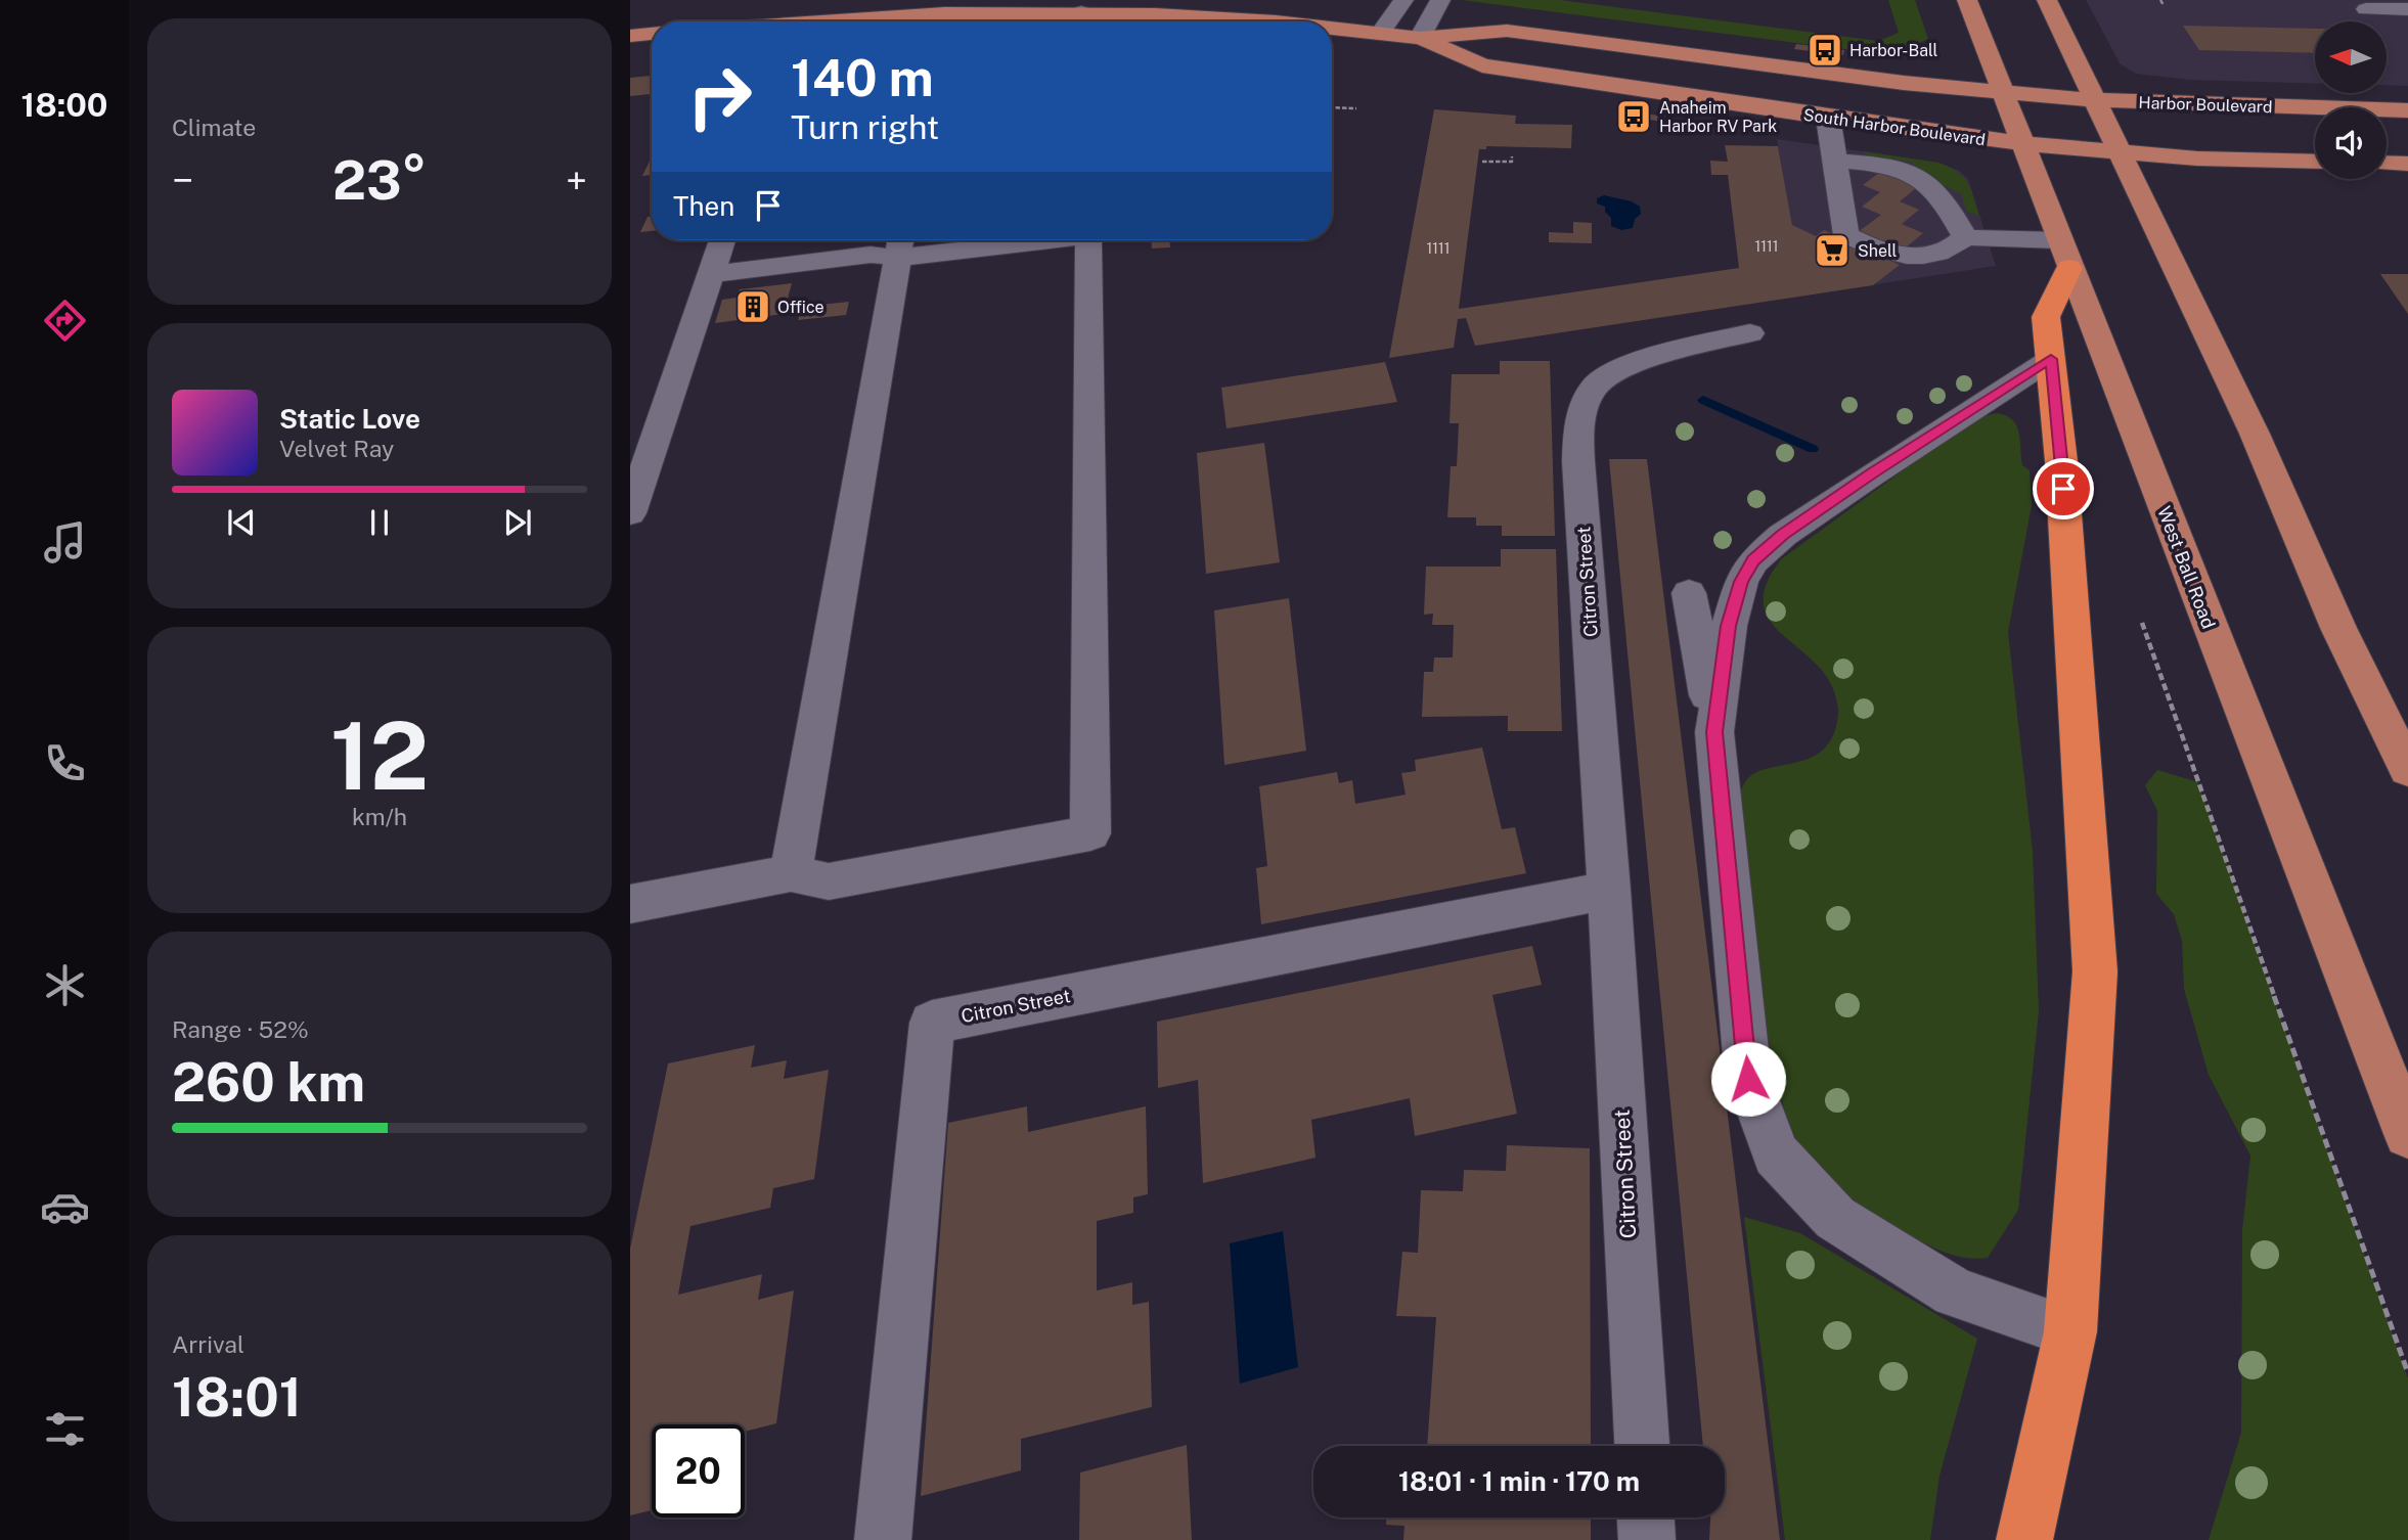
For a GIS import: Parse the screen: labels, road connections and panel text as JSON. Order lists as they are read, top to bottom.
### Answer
{
  "streets": {
    "main road": ["Harbor Boulevard", "South Harbor Boulevard", "West Ball Road"],
    "street": ["Citron Street"]
  },
  "crossings": [
    ["Harbor Boulevard", "South Harbor Boulevard"],
    ["Harbor Boulevard", "West Ball Road"],
    ["South Harbor Boulevard", "West Ball Road"]
  ],
  "places": {
    "bus stop": ["Harbor-Ball", "Anaheim Harbor RV Park"],
    "supermarket": ["Shell"],
    "building": ["Office"]
  },
  "house_numbers": ["1111", "1111"],
  "north": "left",
  "page": {
    "tabs": "18:00",
    "tile": [
      "Climate",
      ["12", "km/h"],
      ["Range · 52%", "260 km"],
      ["Arrival", "18:01"]
    ],
    "turn": ["140 m", "Turn right"],
    "heat": ["−", "23°", "+"],
    "then": "Then",
    "song": ["Static Love", "Velvet Ray"],
    "limit": "20",
    "trip": "18:01 · 1 min · 170 m"
  }
}
